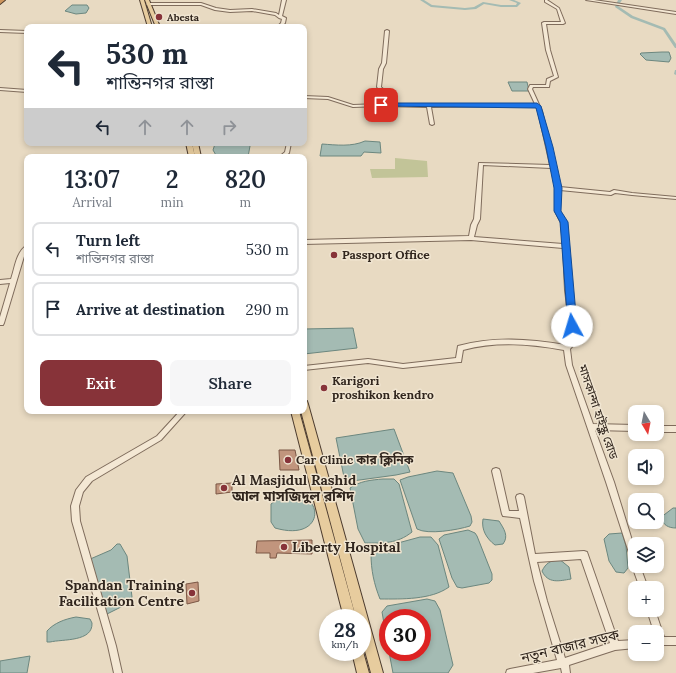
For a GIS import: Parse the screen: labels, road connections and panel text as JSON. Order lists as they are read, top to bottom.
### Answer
{
  "streets": {
    "street": ["মাসকান্দা হাইস্কুল রোড", "নতুন বাজার সড়ক"]
  },
  "places": [
    "Abesta",
    "Passport Office",
    "Karigori proshikon kendro",
    "Car Clinic কার ক্লিনিক",
    "Al Masjidul Rashid আল মাসজিদুল রশিদ",
    "Liberty Hospital",
    "Spandan Training Facilitation Centre"
  ],
  "north": "bottom",
  "page": {
    "turn": ["530 m", "শান্তিনগর রাস্তা"],
    "eta": [
      "13:07",
      "Arrival",
      "2",
      "min",
      "820",
      "m"
    ],
    "list": [
      {
        "name": "Turn left",
        "note": "শান্তিনগর রাস্তা",
        "value": "530 m"
      },
      {
        "name": "Arrive at destination",
        "value": "290 m"
      }
    ],
    "buttons": ["Exit", "Share"],
    "map_buttons": ["+", "−"],
    "speed": "28 km/h",
    "limit": "30"
  }
}
